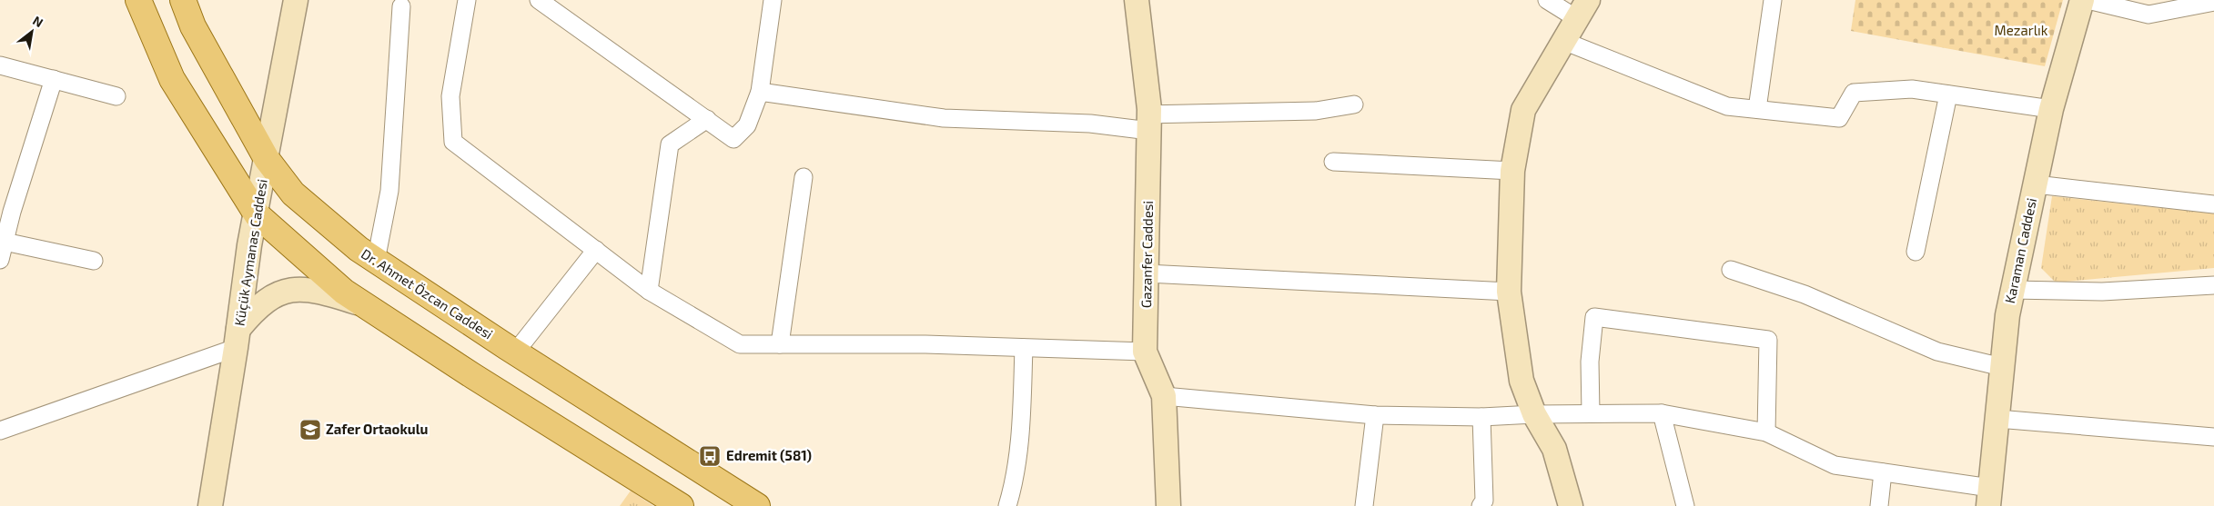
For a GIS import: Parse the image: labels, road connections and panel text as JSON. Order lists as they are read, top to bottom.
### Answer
{
  "streets": {
    "main road": ["Dr. Ahmet Özcan Caddesi"],
    "street": ["Karaman Caddesi", "Küçük Aymanas Caddesi", "Gazanfer Caddesi"]
  },
  "crossings": [
    ["Küçük Aymanas Caddesi", "Dr. Ahmet Özcan Caddesi"]
  ],
  "parks": ["Mezarlık"],
  "places": {
    "school or university": ["Zafer Ortaokulu"],
    "bus stop": ["Edremit (581)"]
  },
  "north": "top right"
}
